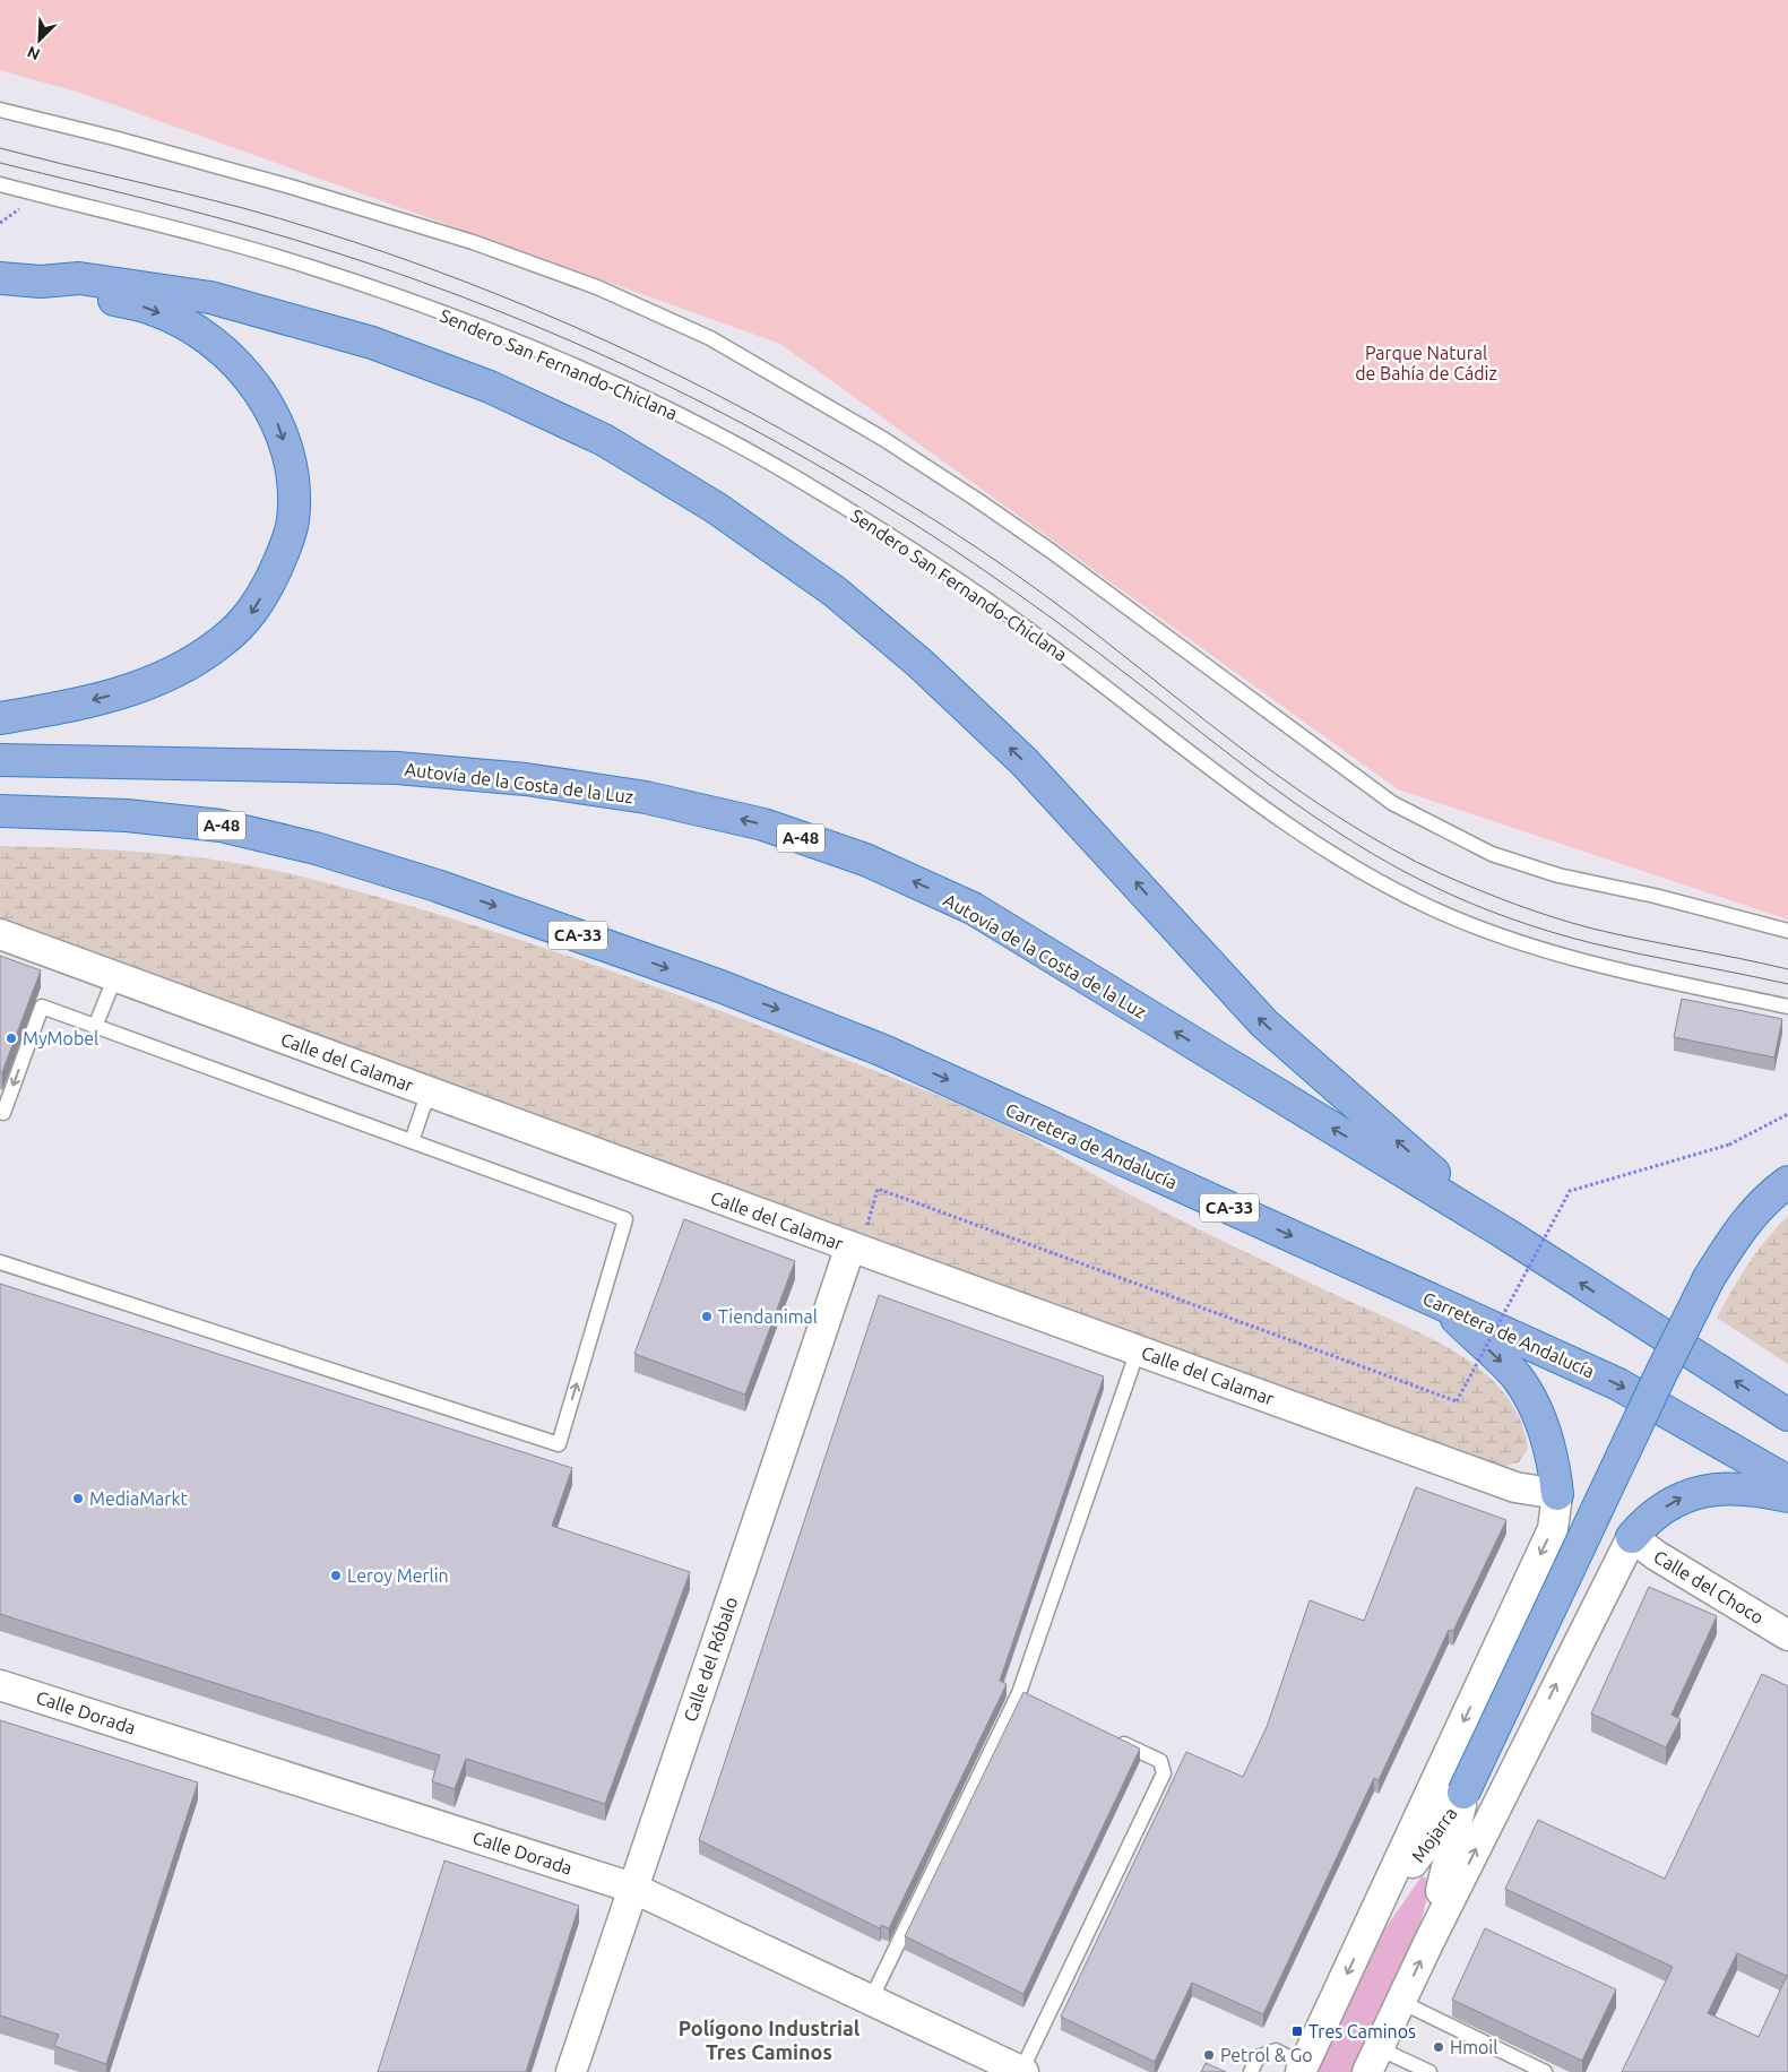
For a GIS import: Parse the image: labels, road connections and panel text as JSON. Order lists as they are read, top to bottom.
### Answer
{
  "streets": {
    "highway": [
      "Autovía de la Costa de la Luz",
      "A-48",
      "CA-33",
      "Carretera de Andalucía"
    ],
    "street": [
      "Calle del Calamar",
      "Calle del Choco",
      "Calle del Róbalo",
      "Calle Dorada",
      "Mojarra"
    ],
    "lane": ["Sendero San Fernando-Chiclana"]
  },
  "crossings": [
    ["A-48", "Carretera de Andalucía"],
    ["Calle del Calamar", "Calle del Róbalo"],
    ["Calle del Róbalo", "Calle Dorada"]
  ],
  "districts": ["Polígono Industrial Tres Caminos"],
  "parks": ["Parque Natural de Bahía de Cádiz"],
  "places": {
    "other": [
      "MyMobel",
      "Tiendanimal",
      "MediaMarkt",
      "Leroy Merlin",
      "Hmoil",
      "Petrol & Go"
    ],
    "transit": ["Tres Caminos"]
  },
  "north": "bottom left"
}
